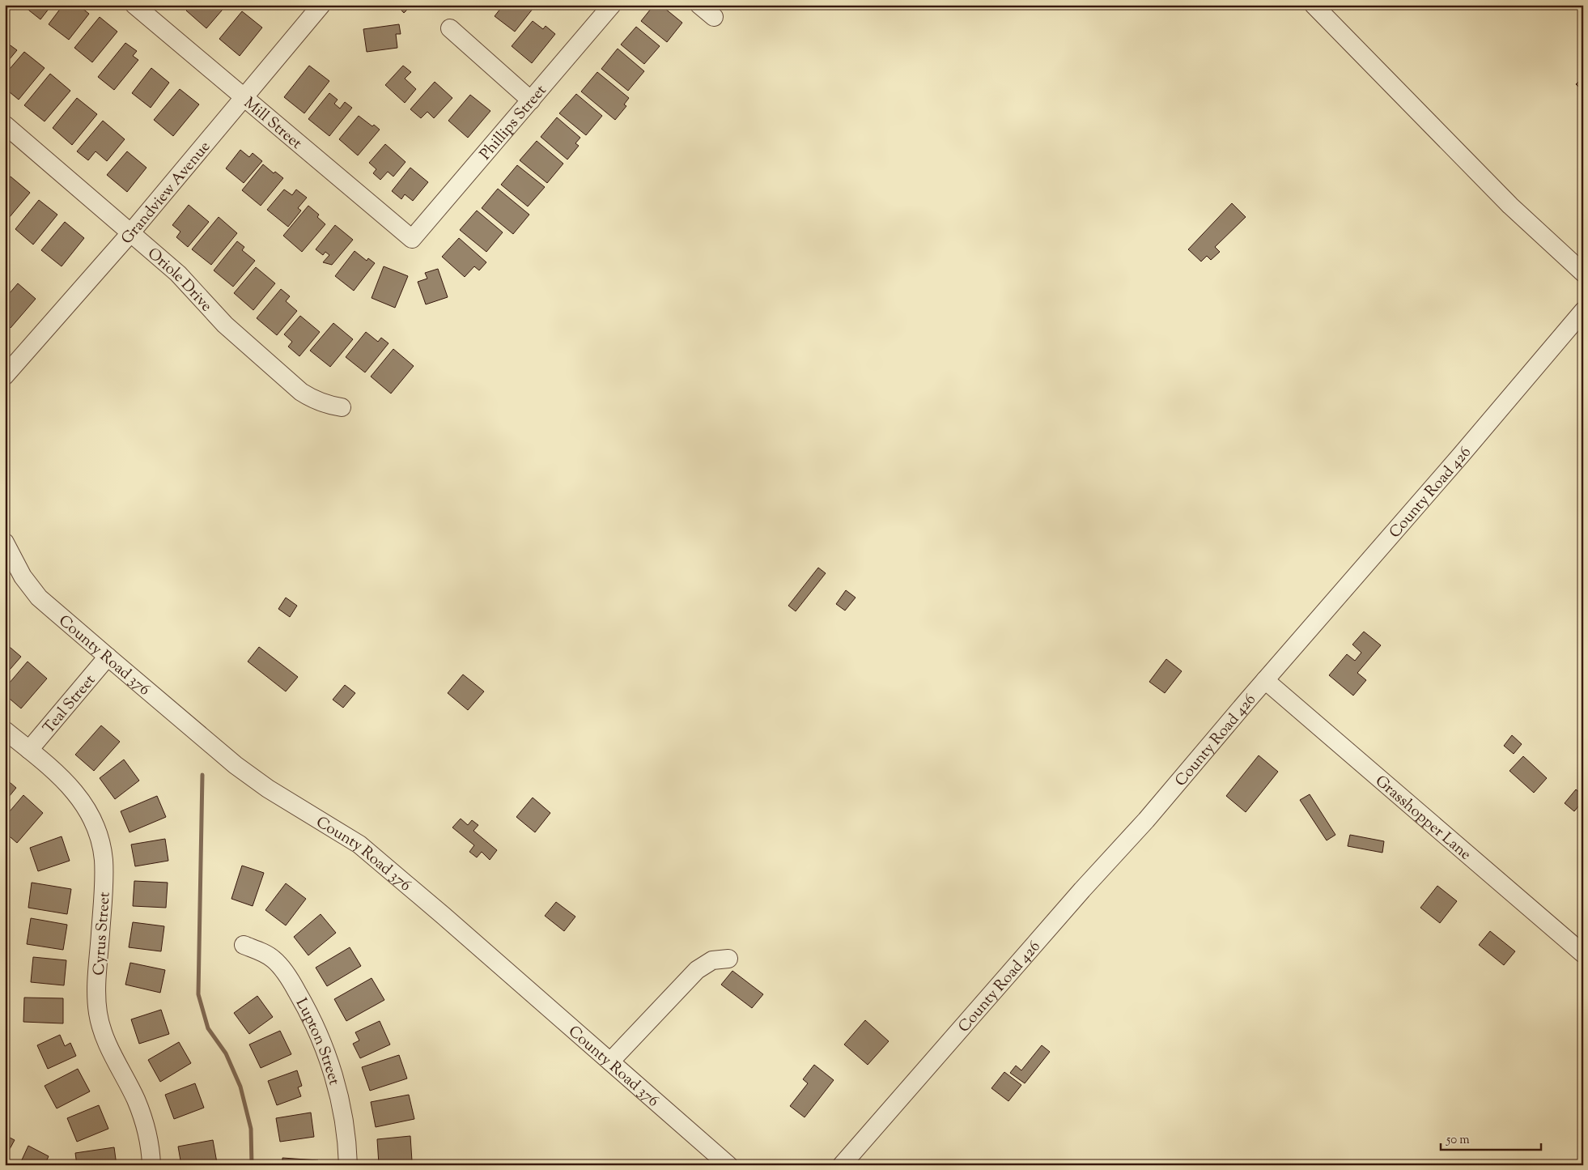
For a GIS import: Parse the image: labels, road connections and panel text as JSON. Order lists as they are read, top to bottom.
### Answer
{
  "streets": {
    "street": [
      "Phillips Street",
      "Mill Street",
      "Grandview Avenue",
      "Oriole Drive",
      "County Road 426",
      "County Road 376",
      "Teal Street",
      "Grasshopper Lane",
      "Cyrus Street",
      "Lupton Street"
    ]
  },
  "crossings": [
    ["Phillips Street", "Mill Street"],
    ["Mill Street", "Grandview Avenue"],
    ["Grandview Avenue", "Oriole Drive"],
    ["County Road 426", "Grasshopper Lane"],
    ["County Road 376", "Teal Street"],
    ["Teal Street", "Cyrus Street"]
  ],
  "scale_bar": "50 m"
}
